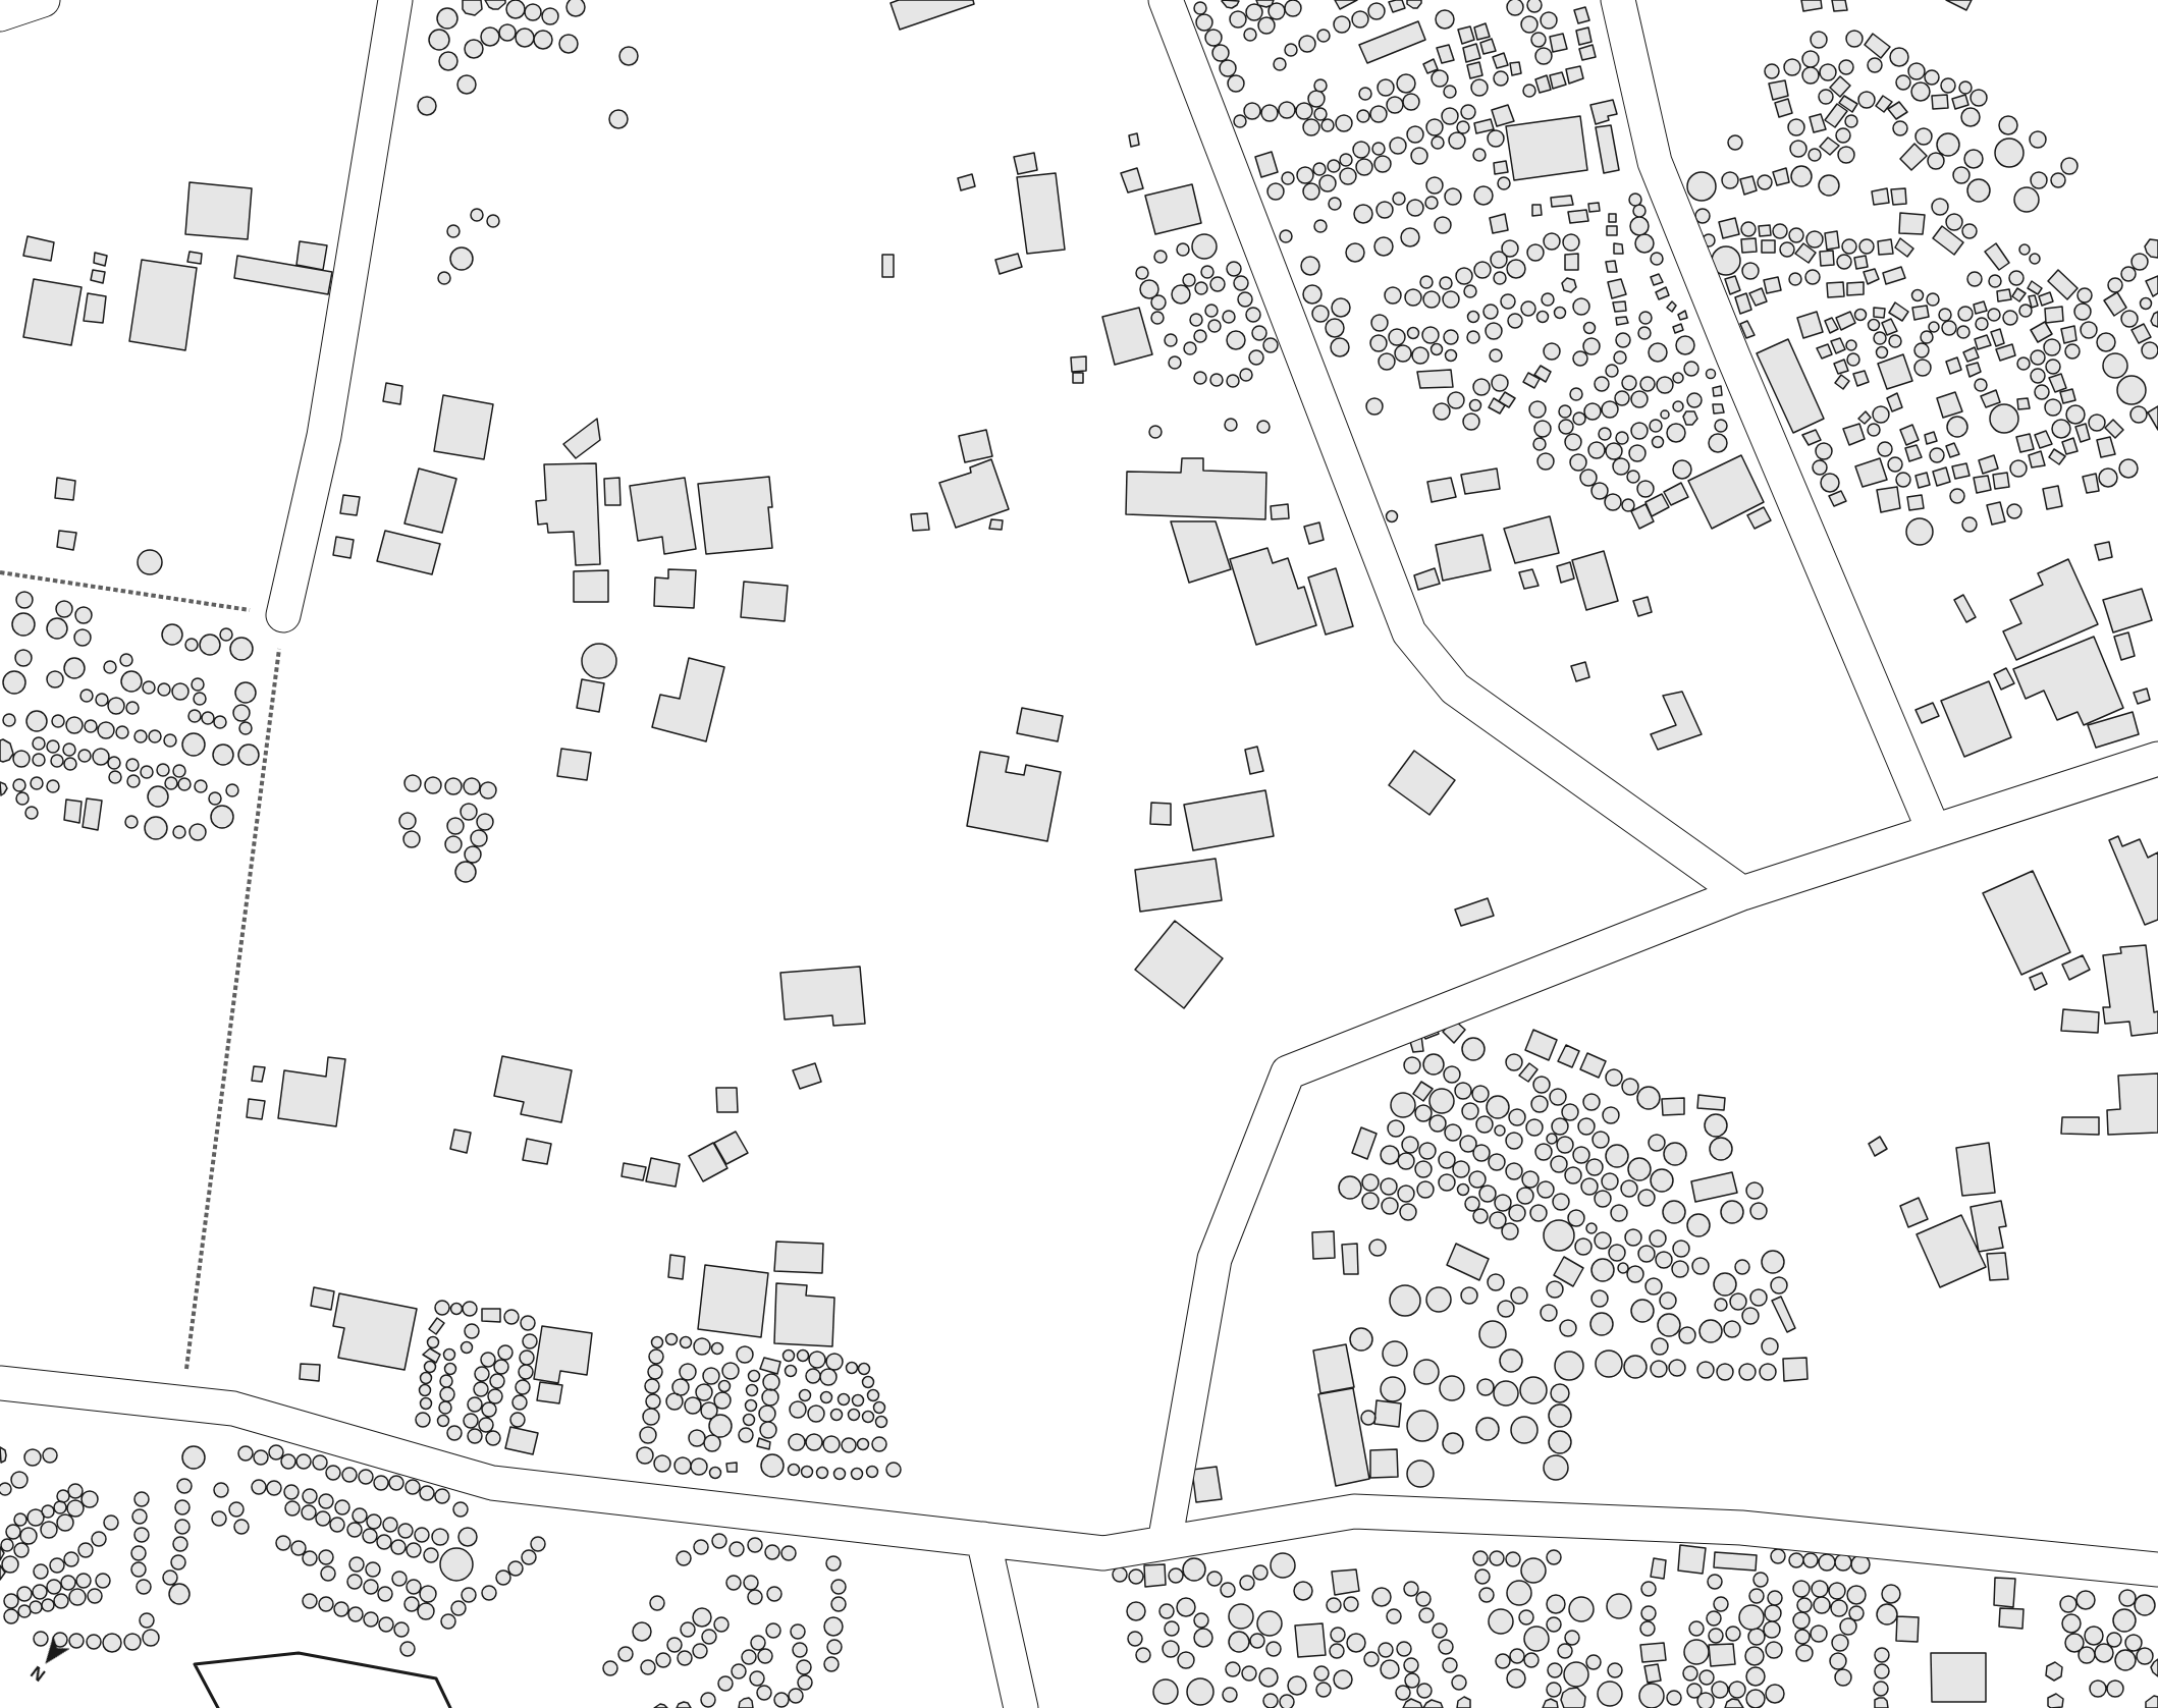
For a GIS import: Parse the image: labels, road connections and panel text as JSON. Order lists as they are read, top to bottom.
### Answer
{
  "north": "bottom left"
}
